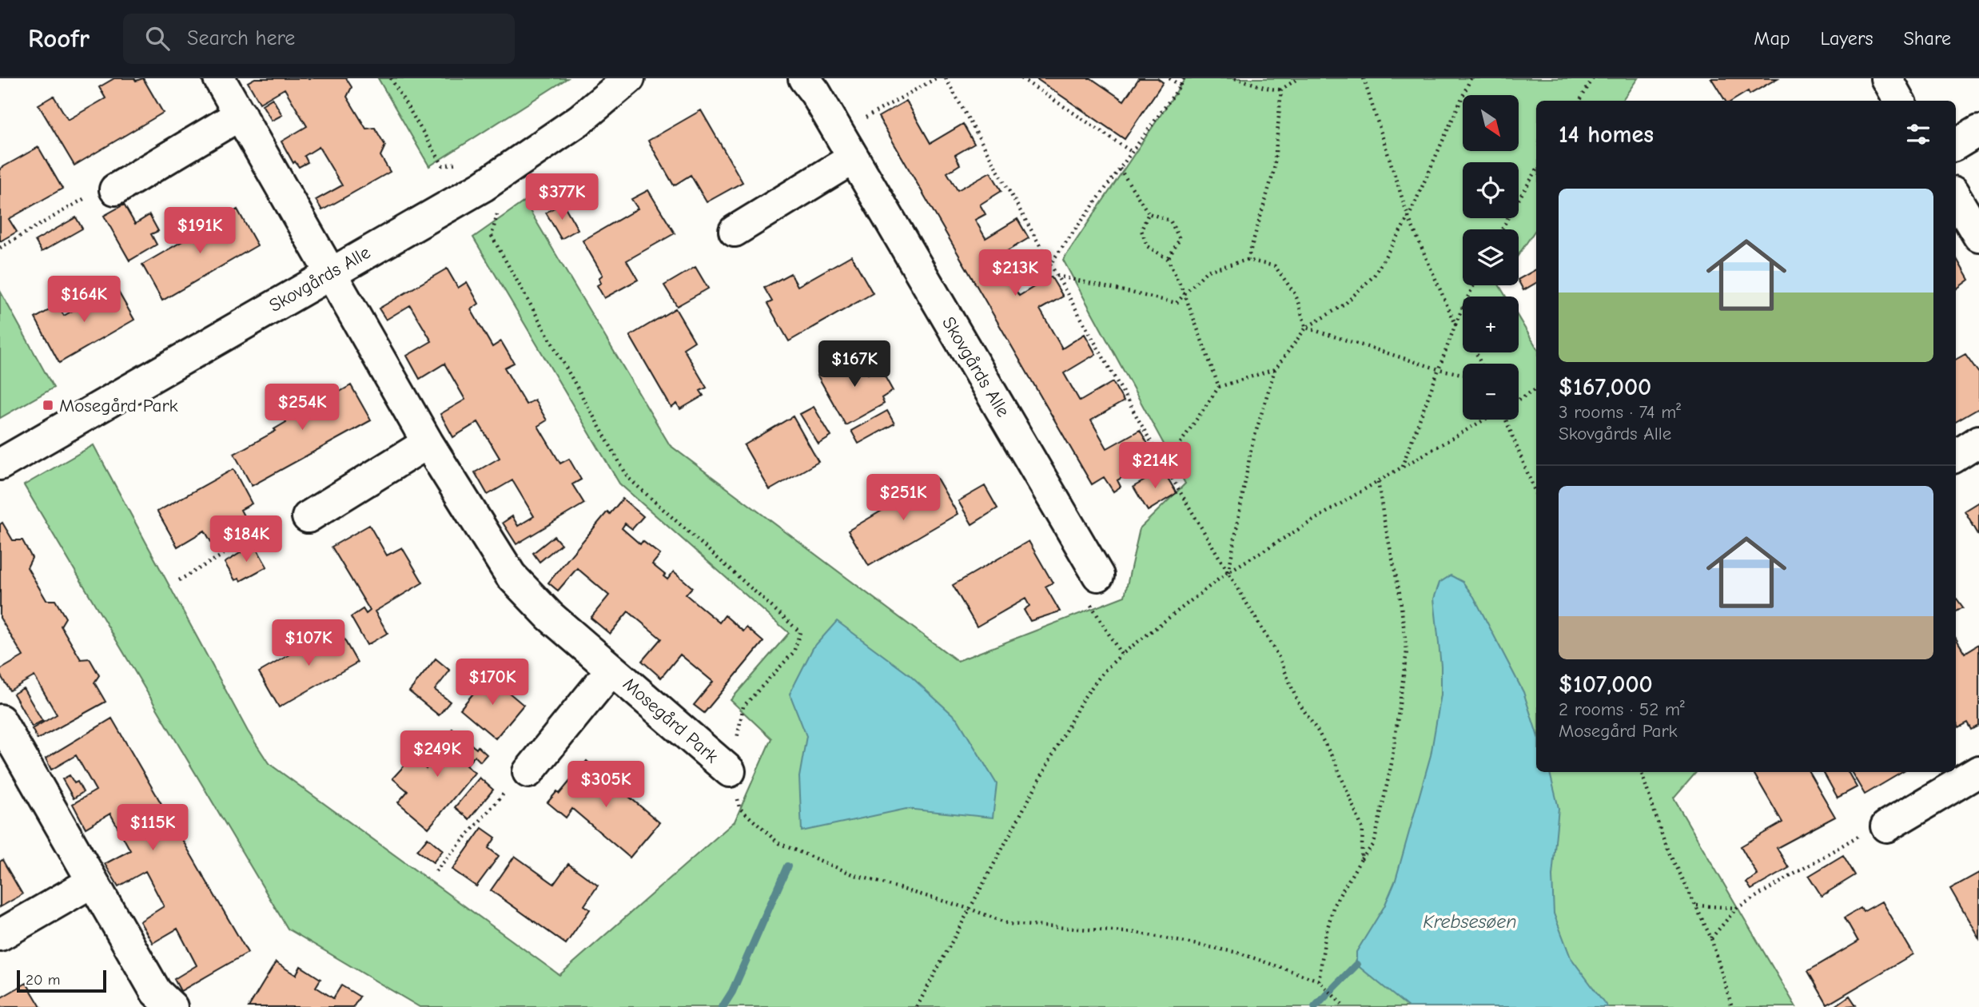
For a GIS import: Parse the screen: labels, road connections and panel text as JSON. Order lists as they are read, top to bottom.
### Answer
{
  "streets": {
    "street": ["Skovgårds Alle", "Mosegård Park"]
  },
  "crossings": [
    ["Skovgårds Alle", "Mosegård Park"]
  ],
  "water": ["Krebsesøen"],
  "places": {
    "transit": ["Mosegård Park"]
  },
  "scale_bar": "20 m",
  "north": "bottom right",
  "page": {
    "header": "Roofr",
    "search": "Search here",
    "nav": ["Map", "Layers", "Share"],
    "map_buttons": ["+", "−"],
    "heading": "14 homes",
    "list": [
      {
        "name": "$167,000",
        "note": "3 rooms · 74 m² · Skovgårds Alle"
      },
      {
        "name": "$107,000",
        "note": "2 rooms · 52 m² · Mosegård Park"
      }
    ],
    "price": [
      "$377K",
      "$191K",
      "$213K",
      "$164K",
      "$167K",
      "$254K",
      "$214K",
      "$251K",
      "$184K",
      "$107K",
      "$170K",
      "$249K",
      "$305K",
      "$115K"
    ],
    "scale": "20 m"
  }
}
